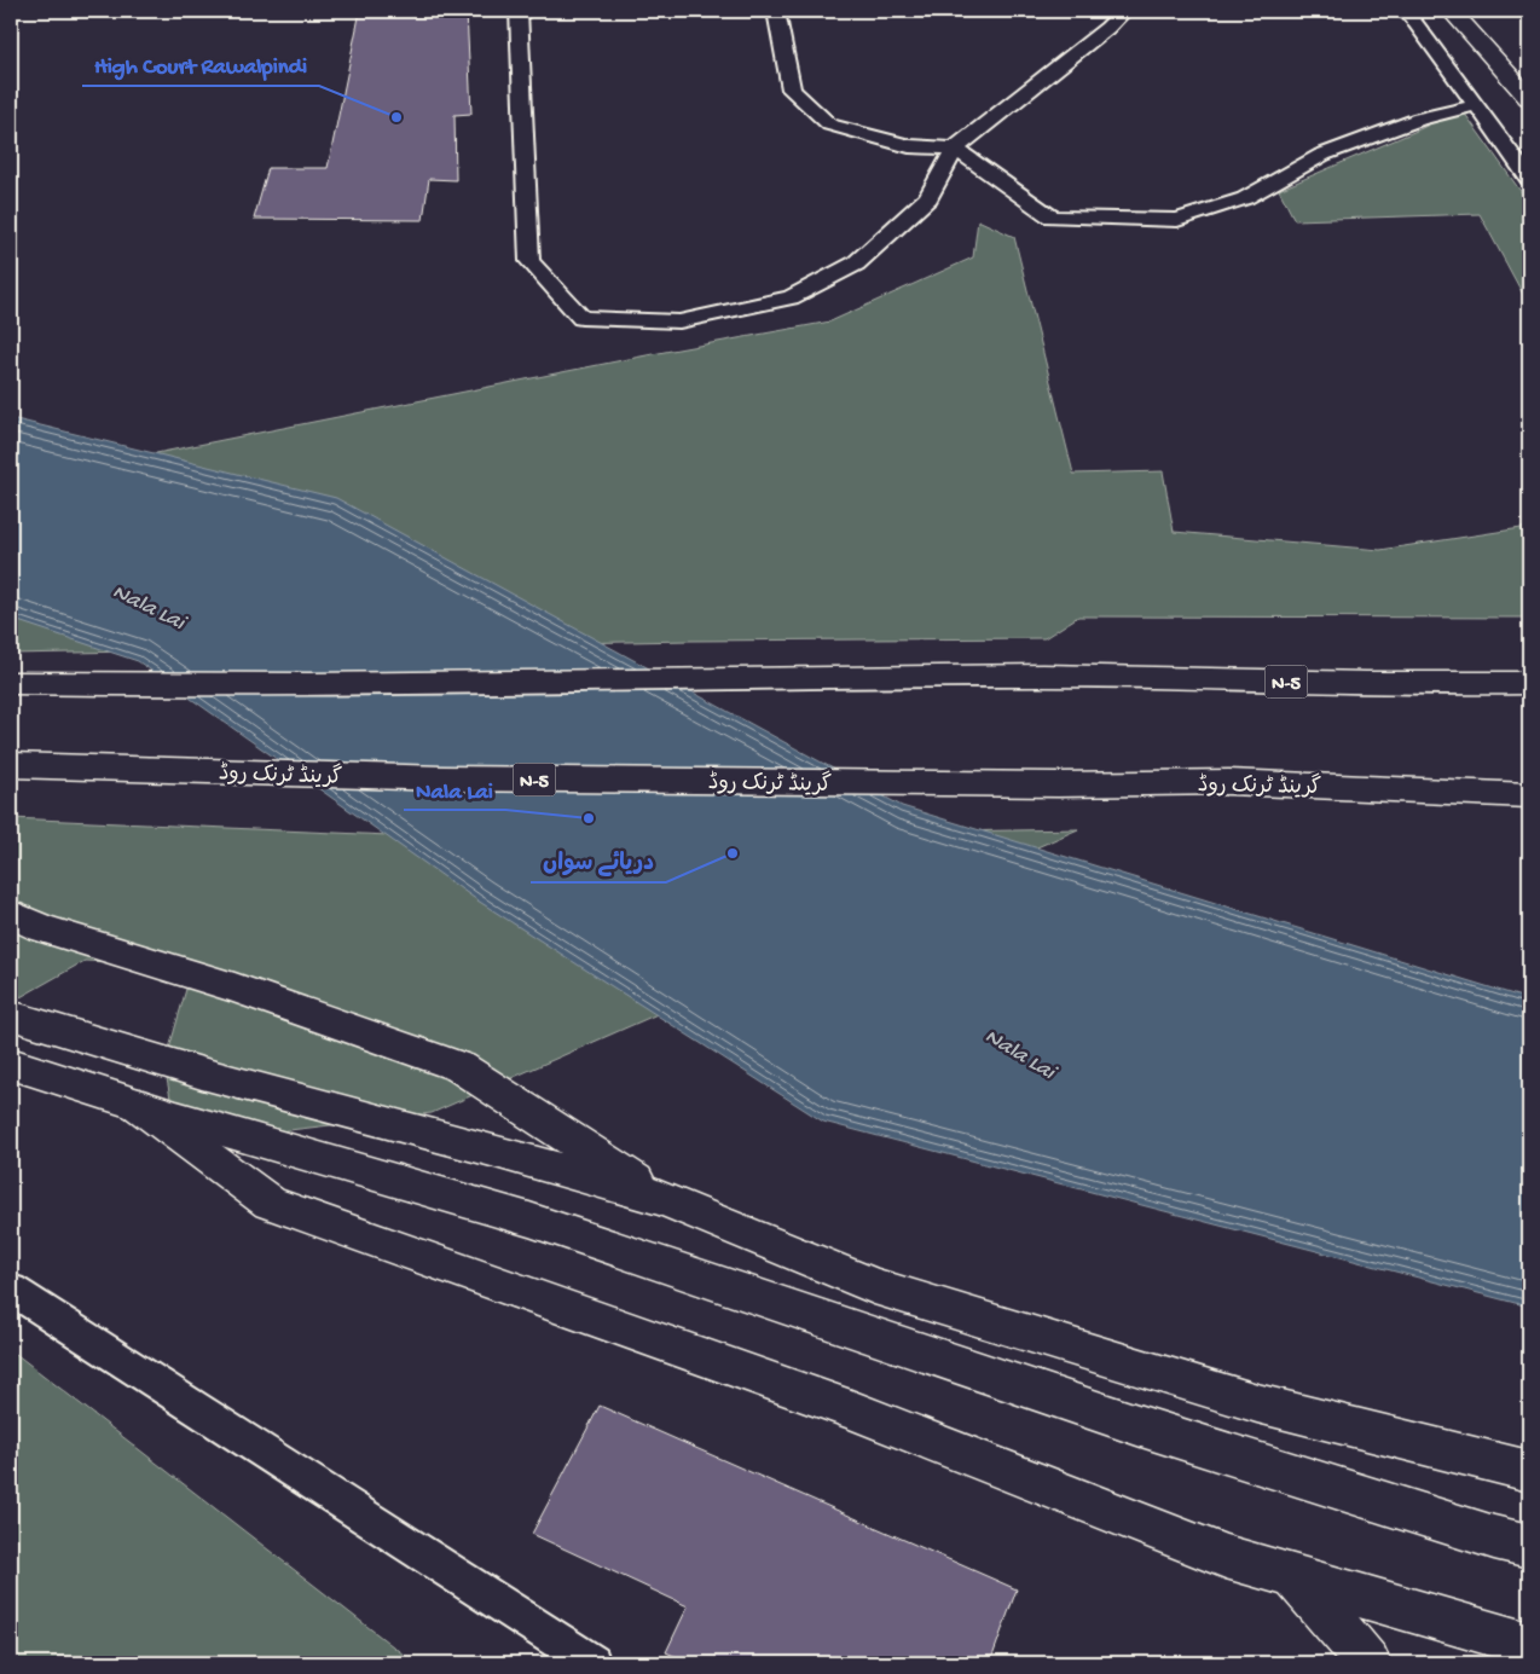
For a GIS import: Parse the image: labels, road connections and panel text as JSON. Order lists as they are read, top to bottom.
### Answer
{
  "streets": {
    "main road": ["N-5", "گرینڈ ٹرنک روڈ"]
  },
  "water": ["Nala Lai"],
  "places": ["High Court Rawalpindi", "Nala Lai", "دریائے سواں"]
}
